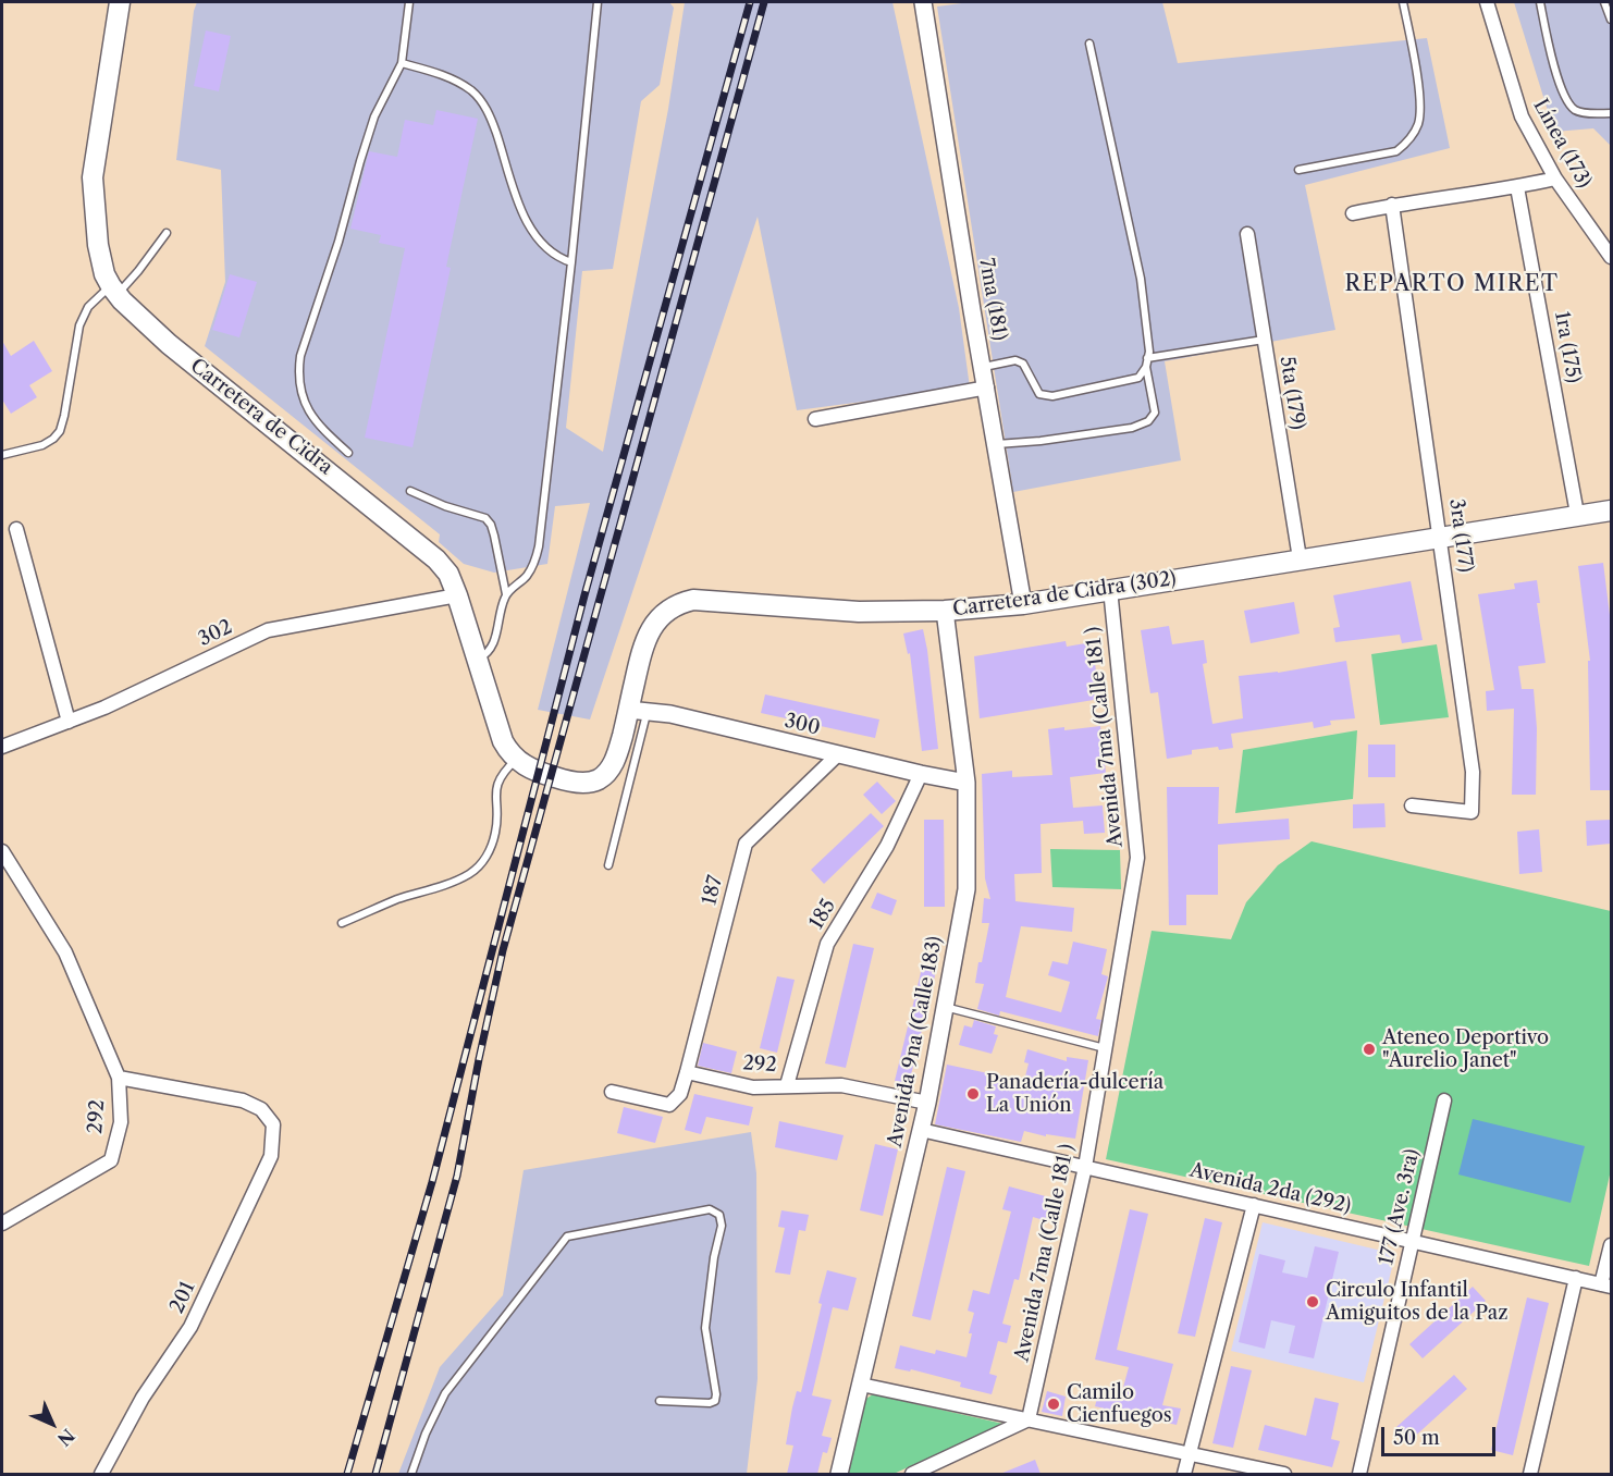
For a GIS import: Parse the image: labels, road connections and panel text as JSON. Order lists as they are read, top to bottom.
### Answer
{
  "streets": {
    "main road": ["Carretera de Cidra", "Carretera de Cidra (302)"],
    "street": [
      "Línea (173)",
      "7ma (181)",
      "1ra (175)",
      "5ta (179)",
      "3ra (177)",
      "302",
      "300",
      "Avenida 7ma (Calle 181 )",
      "187",
      "185",
      "Avenida 9na (Calle 183)",
      "292",
      "Avenida 2da (292)",
      "177 (Ave. 3ra)",
      "201"
    ]
  },
  "crossings": [
    ["7ma (181)", "Carretera de Cidra (302)"],
    ["1ra (175)", "Carretera de Cidra (302)"],
    ["5ta (179)", "Carretera de Cidra (302)"],
    ["Carretera de Cidra", "Carretera de Cidra (302)"],
    ["Carretera de Cidra", "302"],
    ["3ra (177)", "Carretera de Cidra (302)"],
    ["Carretera de Cidra (302)", "300"],
    ["Carretera de Cidra (302)", "Avenida 7ma (Calle 181 )"],
    ["Carretera de Cidra (302)", "Avenida 9na (Calle 183)"],
    ["300", "187"],
    ["300", "185"],
    ["300", "Avenida 9na (Calle 183)"],
    ["Avenida 7ma (Calle 181 )", "Avenida 2da (292)"],
    ["187", "292"],
    ["185", "292"],
    ["Avenida 9na (Calle 183)", "292"],
    ["Avenida 9na (Calle 183)", "Avenida 2da (292)"],
    ["292", "201"],
    ["Avenida 2da (292)", "177 (Ave. 3ra)"]
  ],
  "districts": ["REPARTO MIRET"],
  "places": [
    "Ateneo Deportivo \"Aurelio Janet\"",
    "Panadería-dulcería La Unión",
    "Circulo Infantil Amiguitos de la Paz",
    "Camilo Cienfuegos"
  ],
  "scale_bar": "50 m",
  "north": "bottom right"
}
